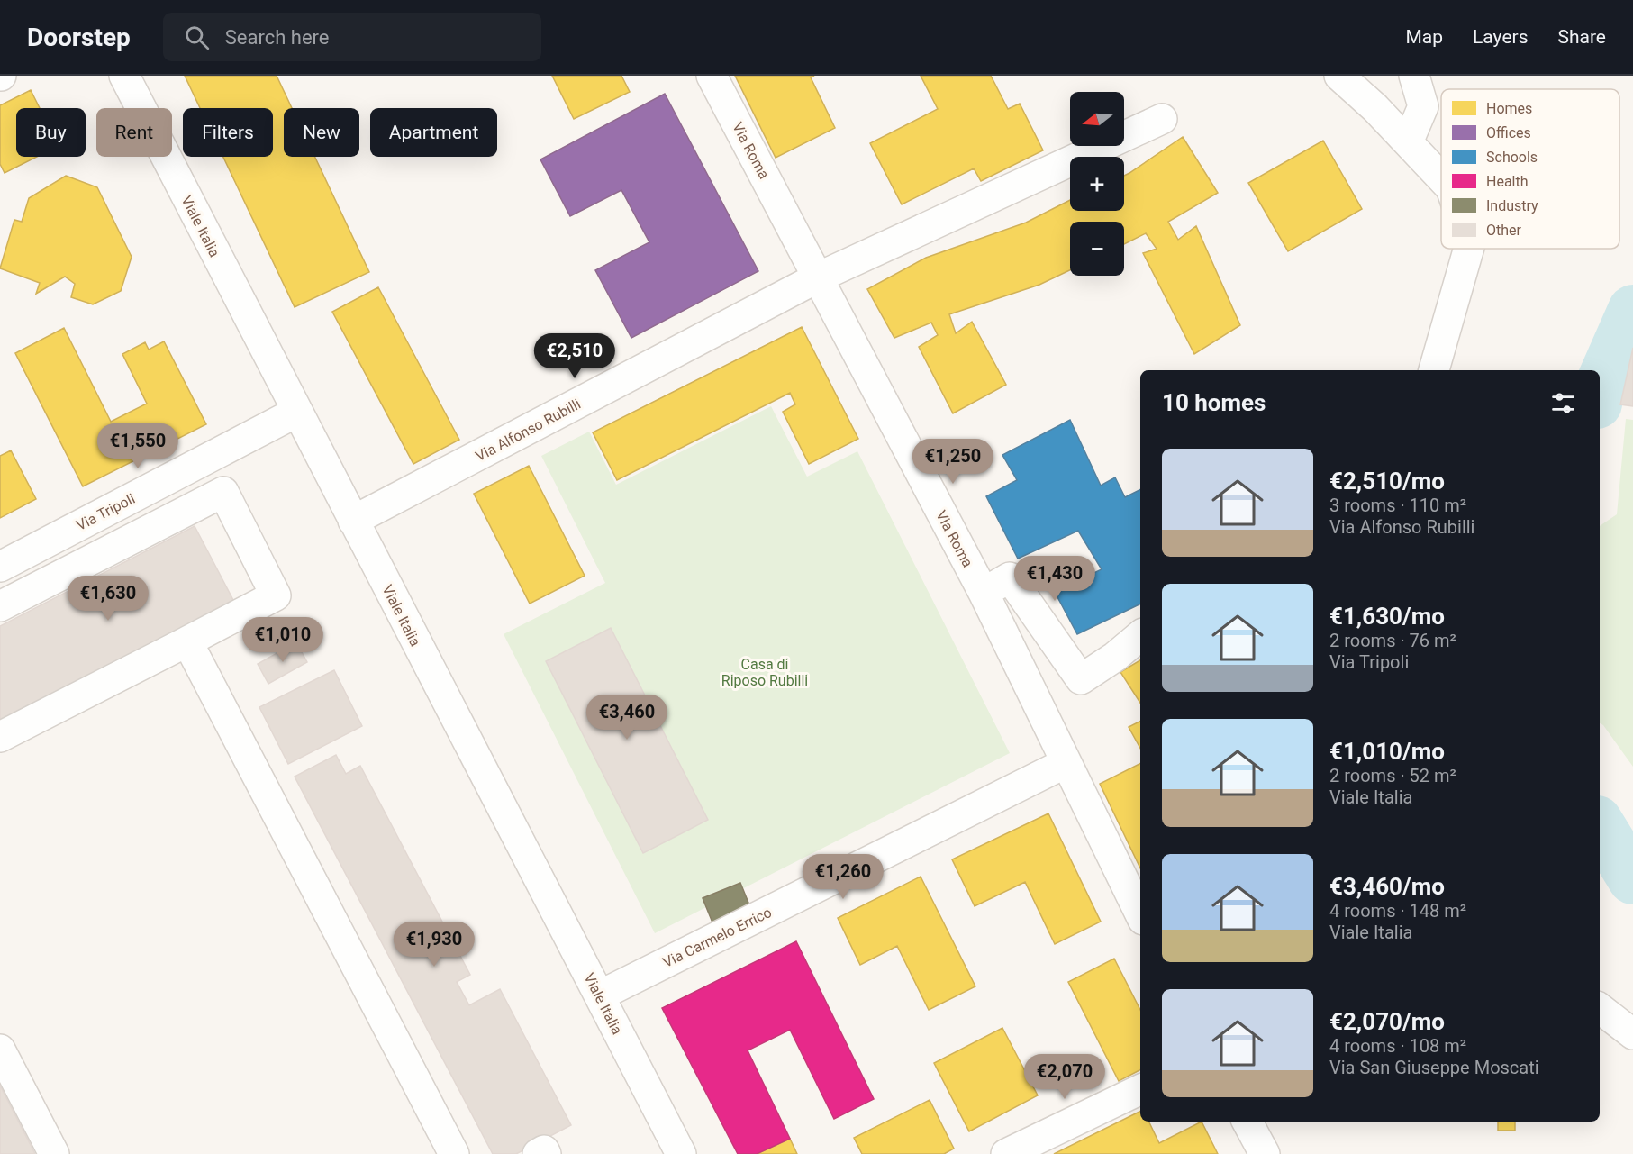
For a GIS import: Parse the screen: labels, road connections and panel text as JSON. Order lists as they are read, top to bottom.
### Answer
{
  "streets": {
    "street": [
      "Via Roma",
      "Viale Italia",
      "Via Alfonso Rubilli",
      "Via Tripoli",
      "Via Carmelo Errico"
    ]
  },
  "crossings": [
    ["Via Roma", "Via Alfonso Rubilli"],
    ["Via Roma", "Via Carmelo Errico"],
    ["Viale Italia", "Via Alfonso Rubilli"],
    ["Viale Italia", "Via Tripoli"],
    ["Viale Italia", "Via Carmelo Errico"]
  ],
  "parks": ["Casa di Riposo Rubilli"],
  "legend": [
    "Homes",
    "Offices",
    "Schools",
    "Health",
    "Industry",
    "Other"
  ],
  "north": "left",
  "page": {
    "header": "Doorstep",
    "search": "Search here",
    "nav": ["Map", "Layers", "Share"],
    "map_buttons": ["+", "−"],
    "chip": [
      "Buy",
      "Rent",
      "Filters",
      "New",
      "Apartment"
    ],
    "price": [
      "€2,510",
      "€1,550",
      "€1,250",
      "€1,430",
      "€1,630",
      "€1,010",
      "€3,460",
      "€1,260",
      "€1,930",
      "€2,070"
    ],
    "heading": "10 homes",
    "list": [
      {
        "name": "€2,510/mo",
        "note": "3 rooms · 110 m² · Via Alfonso Rubilli"
      },
      {
        "name": "€1,630/mo",
        "note": "2 rooms · 76 m² · Via Tripoli"
      },
      {
        "name": "€1,010/mo",
        "note": "2 rooms · 52 m² · Viale Italia"
      },
      {
        "name": "€3,460/mo",
        "note": "4 rooms · 148 m² · Viale Italia"
      },
      {
        "name": "€2,070/mo",
        "note": "4 rooms · 108 m² · Via San Giuseppe Moscati"
      }
    ]
  }
}
